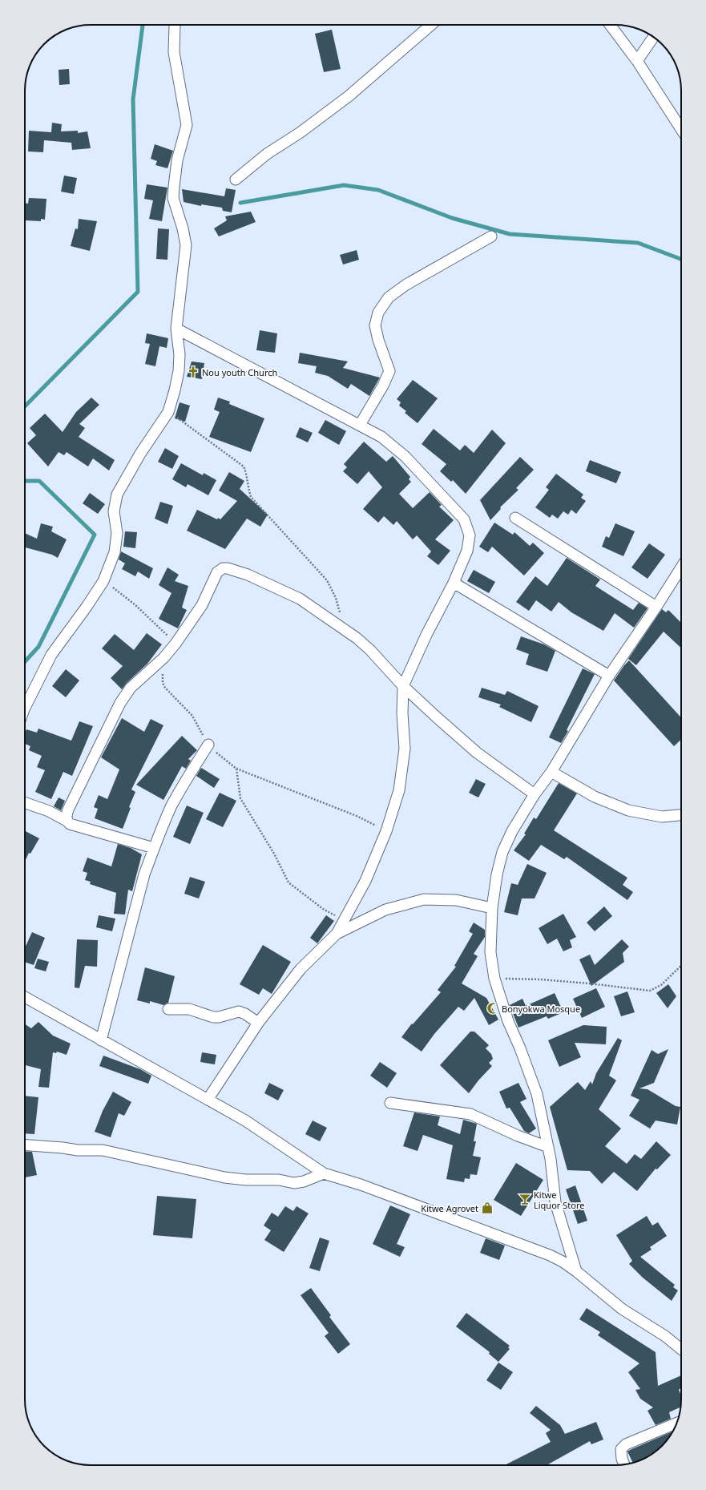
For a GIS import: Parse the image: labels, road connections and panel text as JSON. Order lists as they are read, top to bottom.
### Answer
{
  "places": {
    "church": ["Nou youth Church"],
    "mosque": ["Bonyokwa Mosque"],
    "bar": ["Kitwe Liquor Store"],
    "shop": ["Kitwe Agrovet"]
  }
}
